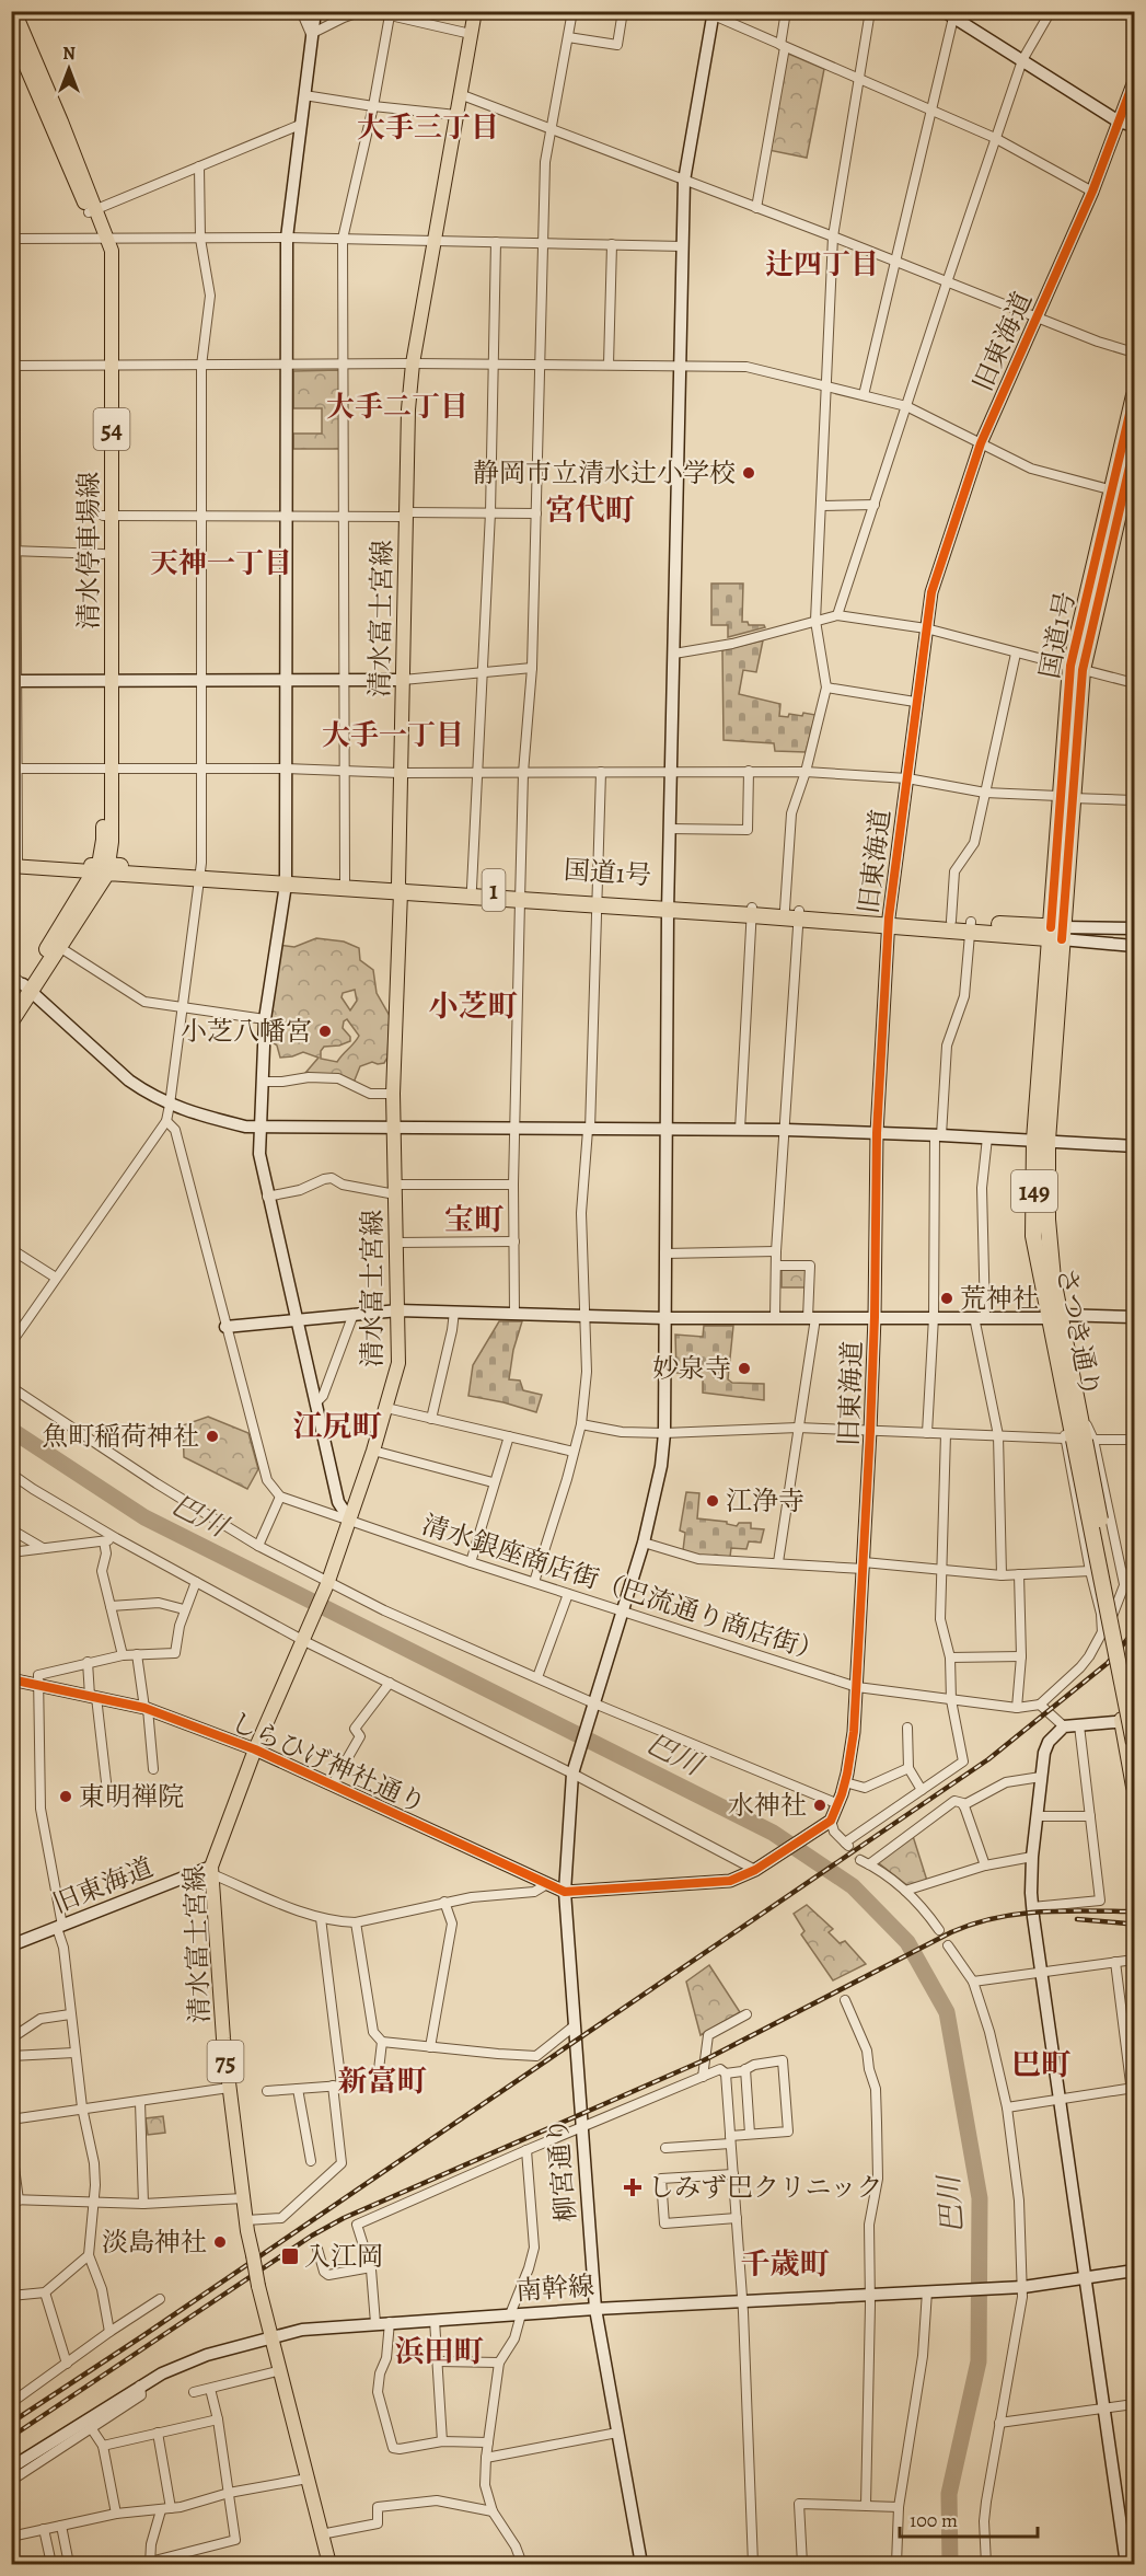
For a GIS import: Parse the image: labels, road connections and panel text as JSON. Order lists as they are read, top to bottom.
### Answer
{
  "streets": {
    "highway": [
      "国道1号",
      "1",
      "149",
      "さつき通り"
    ],
    "main road": [
      "54",
      "清水停車場線",
      "清水富士宮線",
      "75"
    ],
    "street": [
      "旧東海道",
      "清水銀座商店街（巴流通り商店街）",
      "しらひげ神社通り",
      "柳宮通り",
      "南幹線"
    ]
  },
  "crossings": [
    ["旧東海道", "清水富士宮線"],
    ["旧東海道", "国道1号"],
    ["旧東海道", "清水銀座商店街（巴流通り商店街）"],
    ["清水停車場線", "国道1号"],
    ["清水富士宮線", "国道1号"],
    ["清水富士宮線", "清水銀座商店街（巴流通り商店街）"],
    ["清水富士宮線", "しらひげ神社通り"],
    ["清水富士宮線", "南幹線"],
    ["国道1号", "さつき通り"],
    ["国道1号", "柳宮通り"],
    ["清水銀座商店街（巴流通り商店街）", "柳宮通り"],
    ["しらひげ神社通り", "柳宮通り"],
    ["柳宮通り", "南幹線"]
  ],
  "districts": [
    "大手三丁目",
    "辻四丁目",
    "大手二丁目",
    "宮代町",
    "天神一丁目",
    "大手一丁目",
    "小芝町",
    "宝町",
    "江尻町",
    "巴町",
    "新富町",
    "千歳町",
    "浜田町"
  ],
  "water": ["巴川"],
  "places": {
    "other": [
      "静岡市立清水辻小学校",
      "小芝八幡宮",
      "荒神社",
      "妙泉寺",
      "魚町稲荷神社",
      "江浄寺",
      "東明禅院",
      "水神社",
      "淡島神社"
    ],
    "health": ["しみず巴クリニック"],
    "transit": ["入江岡"]
  },
  "scale_bar": "100 m",
  "north": "top"
}
